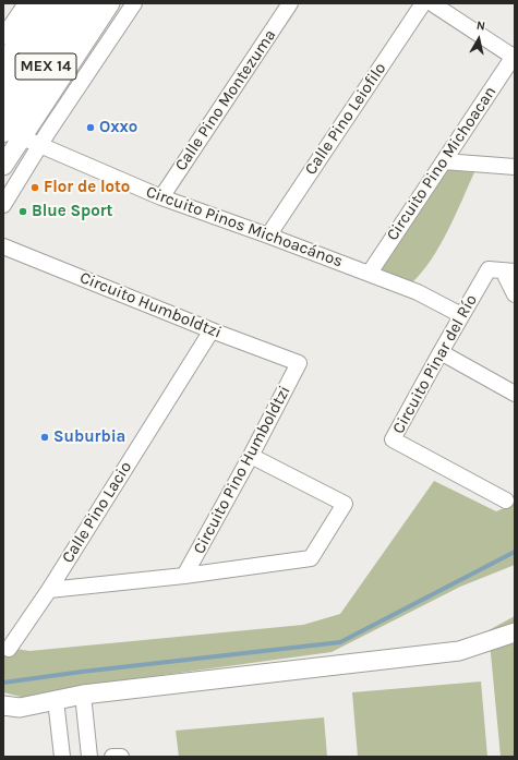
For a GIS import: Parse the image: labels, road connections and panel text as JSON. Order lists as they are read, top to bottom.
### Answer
{
  "streets": {
    "main road": ["MEX 14"],
    "street": [
      "Calle Pino Montezuma",
      "Calle Pino Leiofilo",
      "Circuito Pino Michoacan",
      "Circuito Pinos Michoacános",
      "Circuito Humboldtzi",
      "Circuito Pinar del Río",
      "Circuito Pino Humboldtzi",
      "Calle Pino Lacio"
    ]
  },
  "crossings": [
    ["MEX 14", "Circuito Pinos Michoacános"],
    ["Calle Pino Montezuma", "Circuito Pinos Michoacános"],
    ["Calle Pino Leiofilo", "Circuito Pinos Michoacános"],
    ["Circuito Pino Michoacan", "Circuito Pinos Michoacános"],
    ["Circuito Pinos Michoacános", "Circuito Pinar del Río"],
    ["Circuito Humboldtzi", "Circuito Pino Humboldtzi"],
    ["Circuito Humboldtzi", "Calle Pino Lacio"],
    ["Circuito Pino Humboldtzi", "Calle Pino Lacio"]
  ],
  "places": [
    "Oxxo",
    "Flor de loto",
    "Blue Sport",
    "Suburbia"
  ],
  "north": "top"
}
